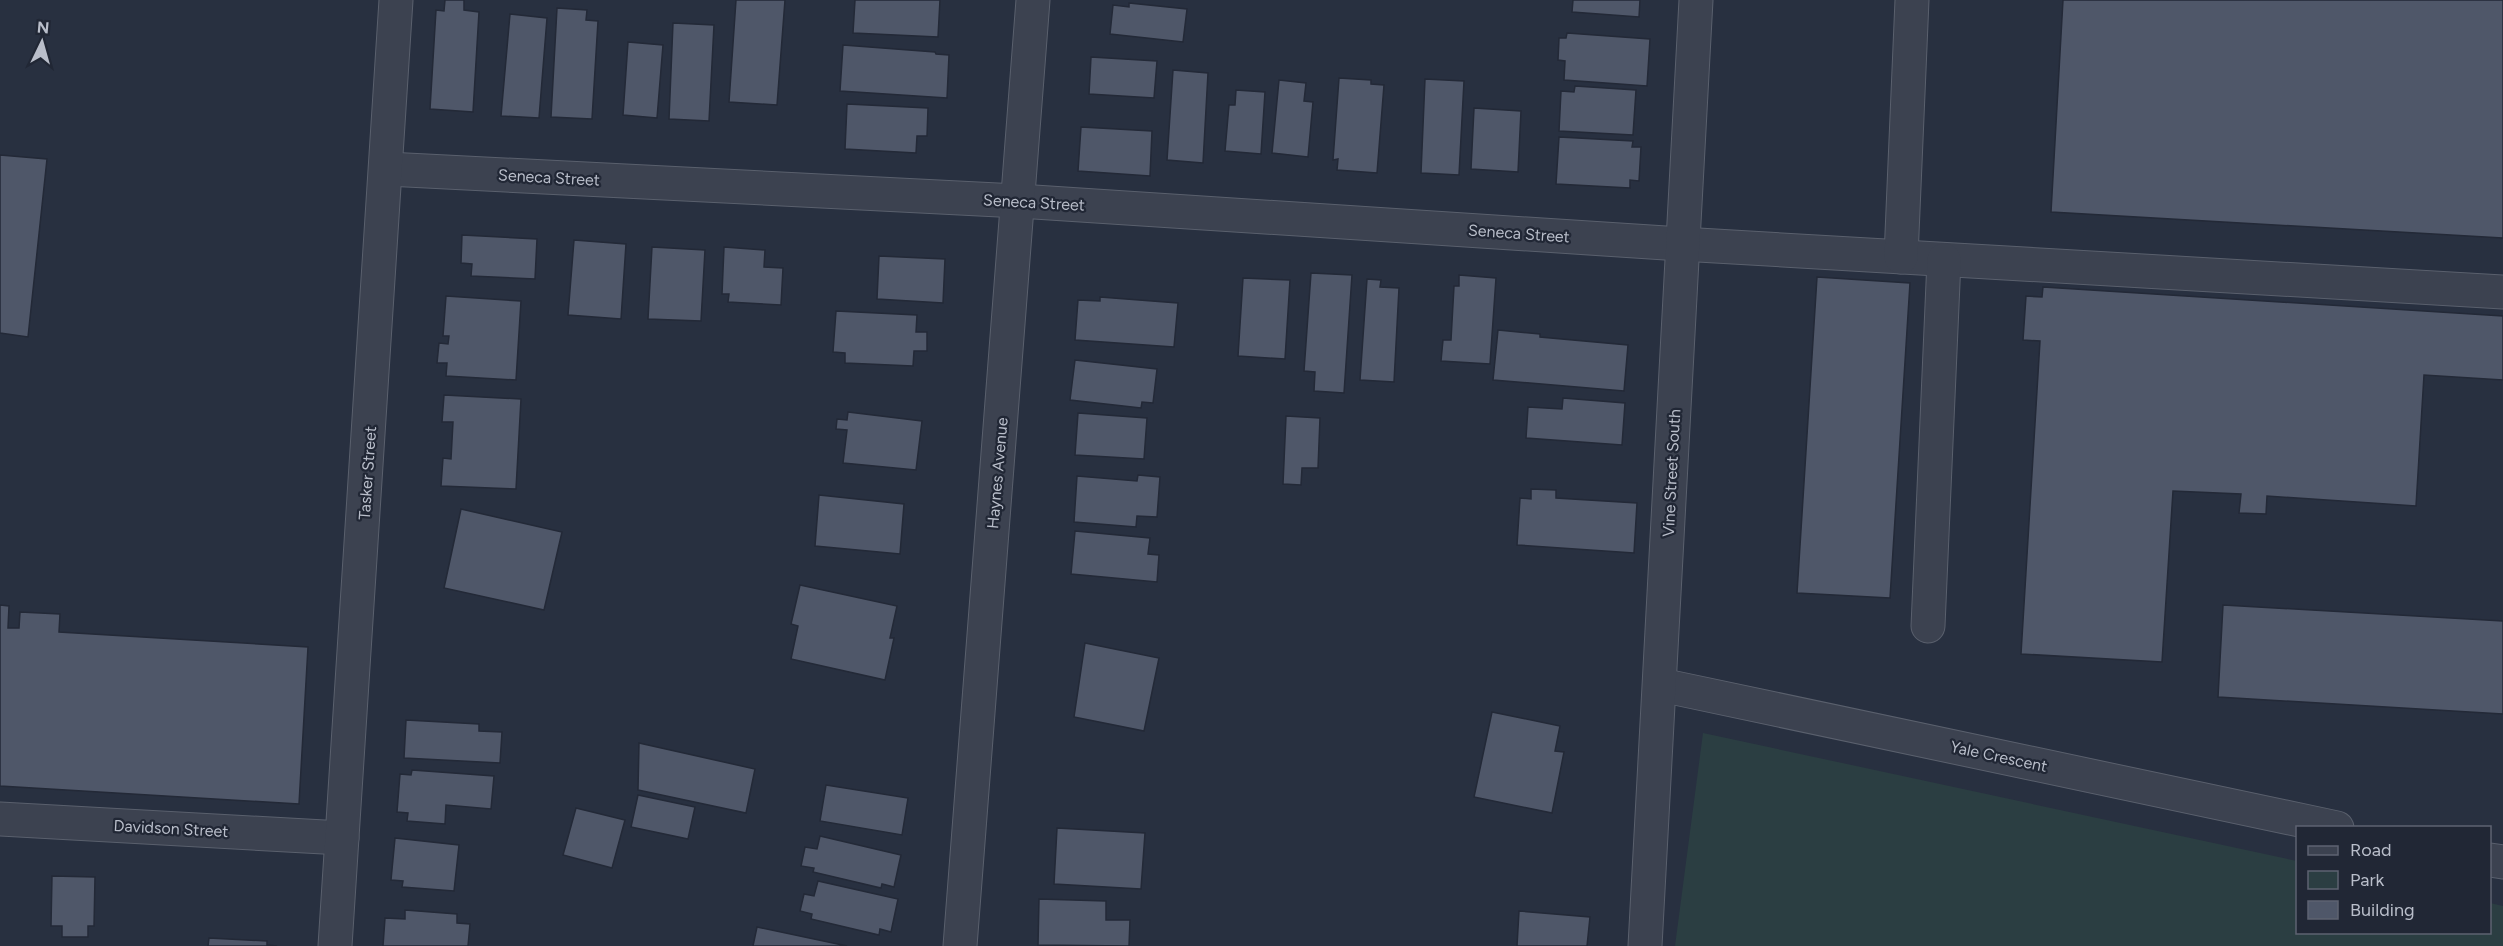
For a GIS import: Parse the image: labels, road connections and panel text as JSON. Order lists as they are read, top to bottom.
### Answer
{
  "streets": {
    "street": [
      "Seneca Street",
      "Tasker Street",
      "Haynes Avenue",
      "Vine Street South",
      "Yale Crescent",
      "Davidson Street"
    ]
  },
  "crossings": [
    ["Seneca Street", "Tasker Street"],
    ["Seneca Street", "Haynes Avenue"],
    ["Seneca Street", "Vine Street South"],
    ["Tasker Street", "Davidson Street"],
    ["Vine Street South", "Yale Crescent"]
  ],
  "legend": ["Road", "Park", "Building"],
  "north": "top"
}
